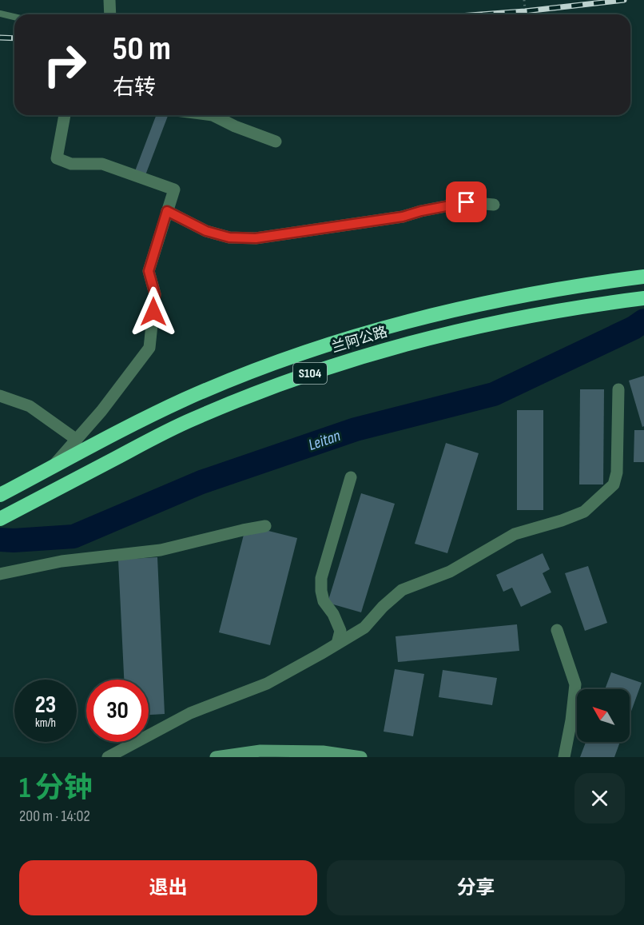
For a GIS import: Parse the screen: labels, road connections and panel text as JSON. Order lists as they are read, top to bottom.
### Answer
{
  "streets": {
    "highway": ["兰阿公路", "S104"]
  },
  "water": ["Leitan"],
  "north": "top left",
  "page": {
    "turn": ["50 m", "右转"],
    "speed": "23 km/h",
    "limit": "30",
    "heading": ["1 分钟", "200 m · 14:02"],
    "buttons": ["退出", "分享"]
  }
}
